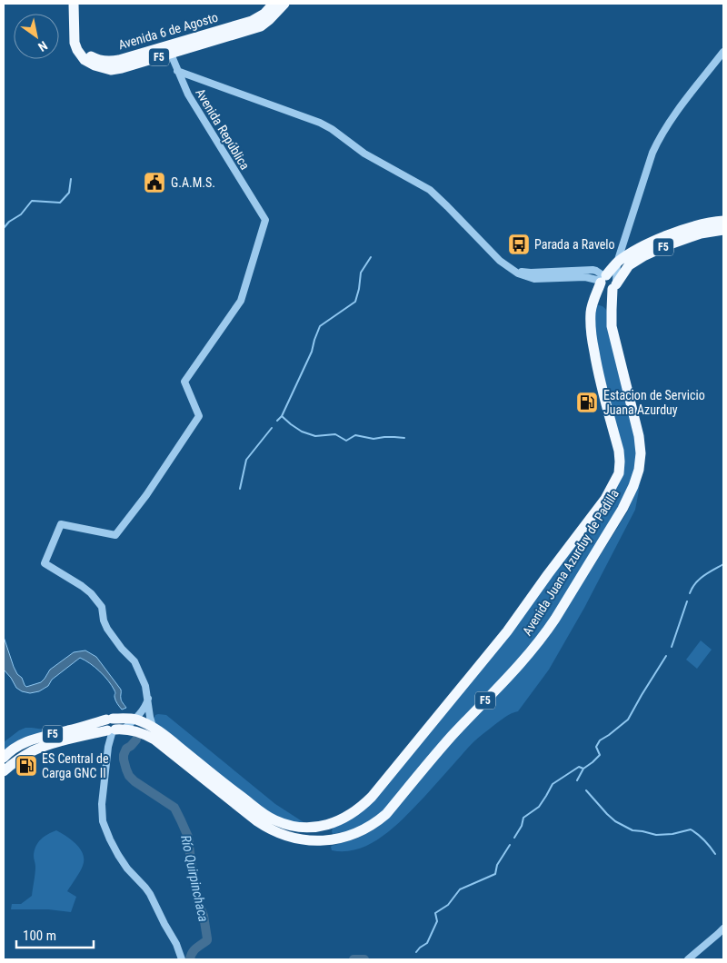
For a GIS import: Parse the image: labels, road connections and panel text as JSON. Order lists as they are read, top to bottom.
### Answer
{
  "streets": {
    "highway": ["Avenida 6 de Agosto", "F5", "Avenida Juana Azurduy de Padilla"],
    "street": ["Avenida República"]
  },
  "crossings": [
    ["Avenida 6 de Agosto", "Avenida República"]
  ],
  "water": ["Río Quirpinchaca"],
  "places": {
    "public building": ["G.A.M.S."],
    "bus stop": ["Parada a Ravelo"],
    "fuel station": ["Estacion de Servicio Juana Azurduy", "ES Central de Carga GNC II"]
  },
  "scale_bar": "100 m",
  "north": "bottom right"
}
